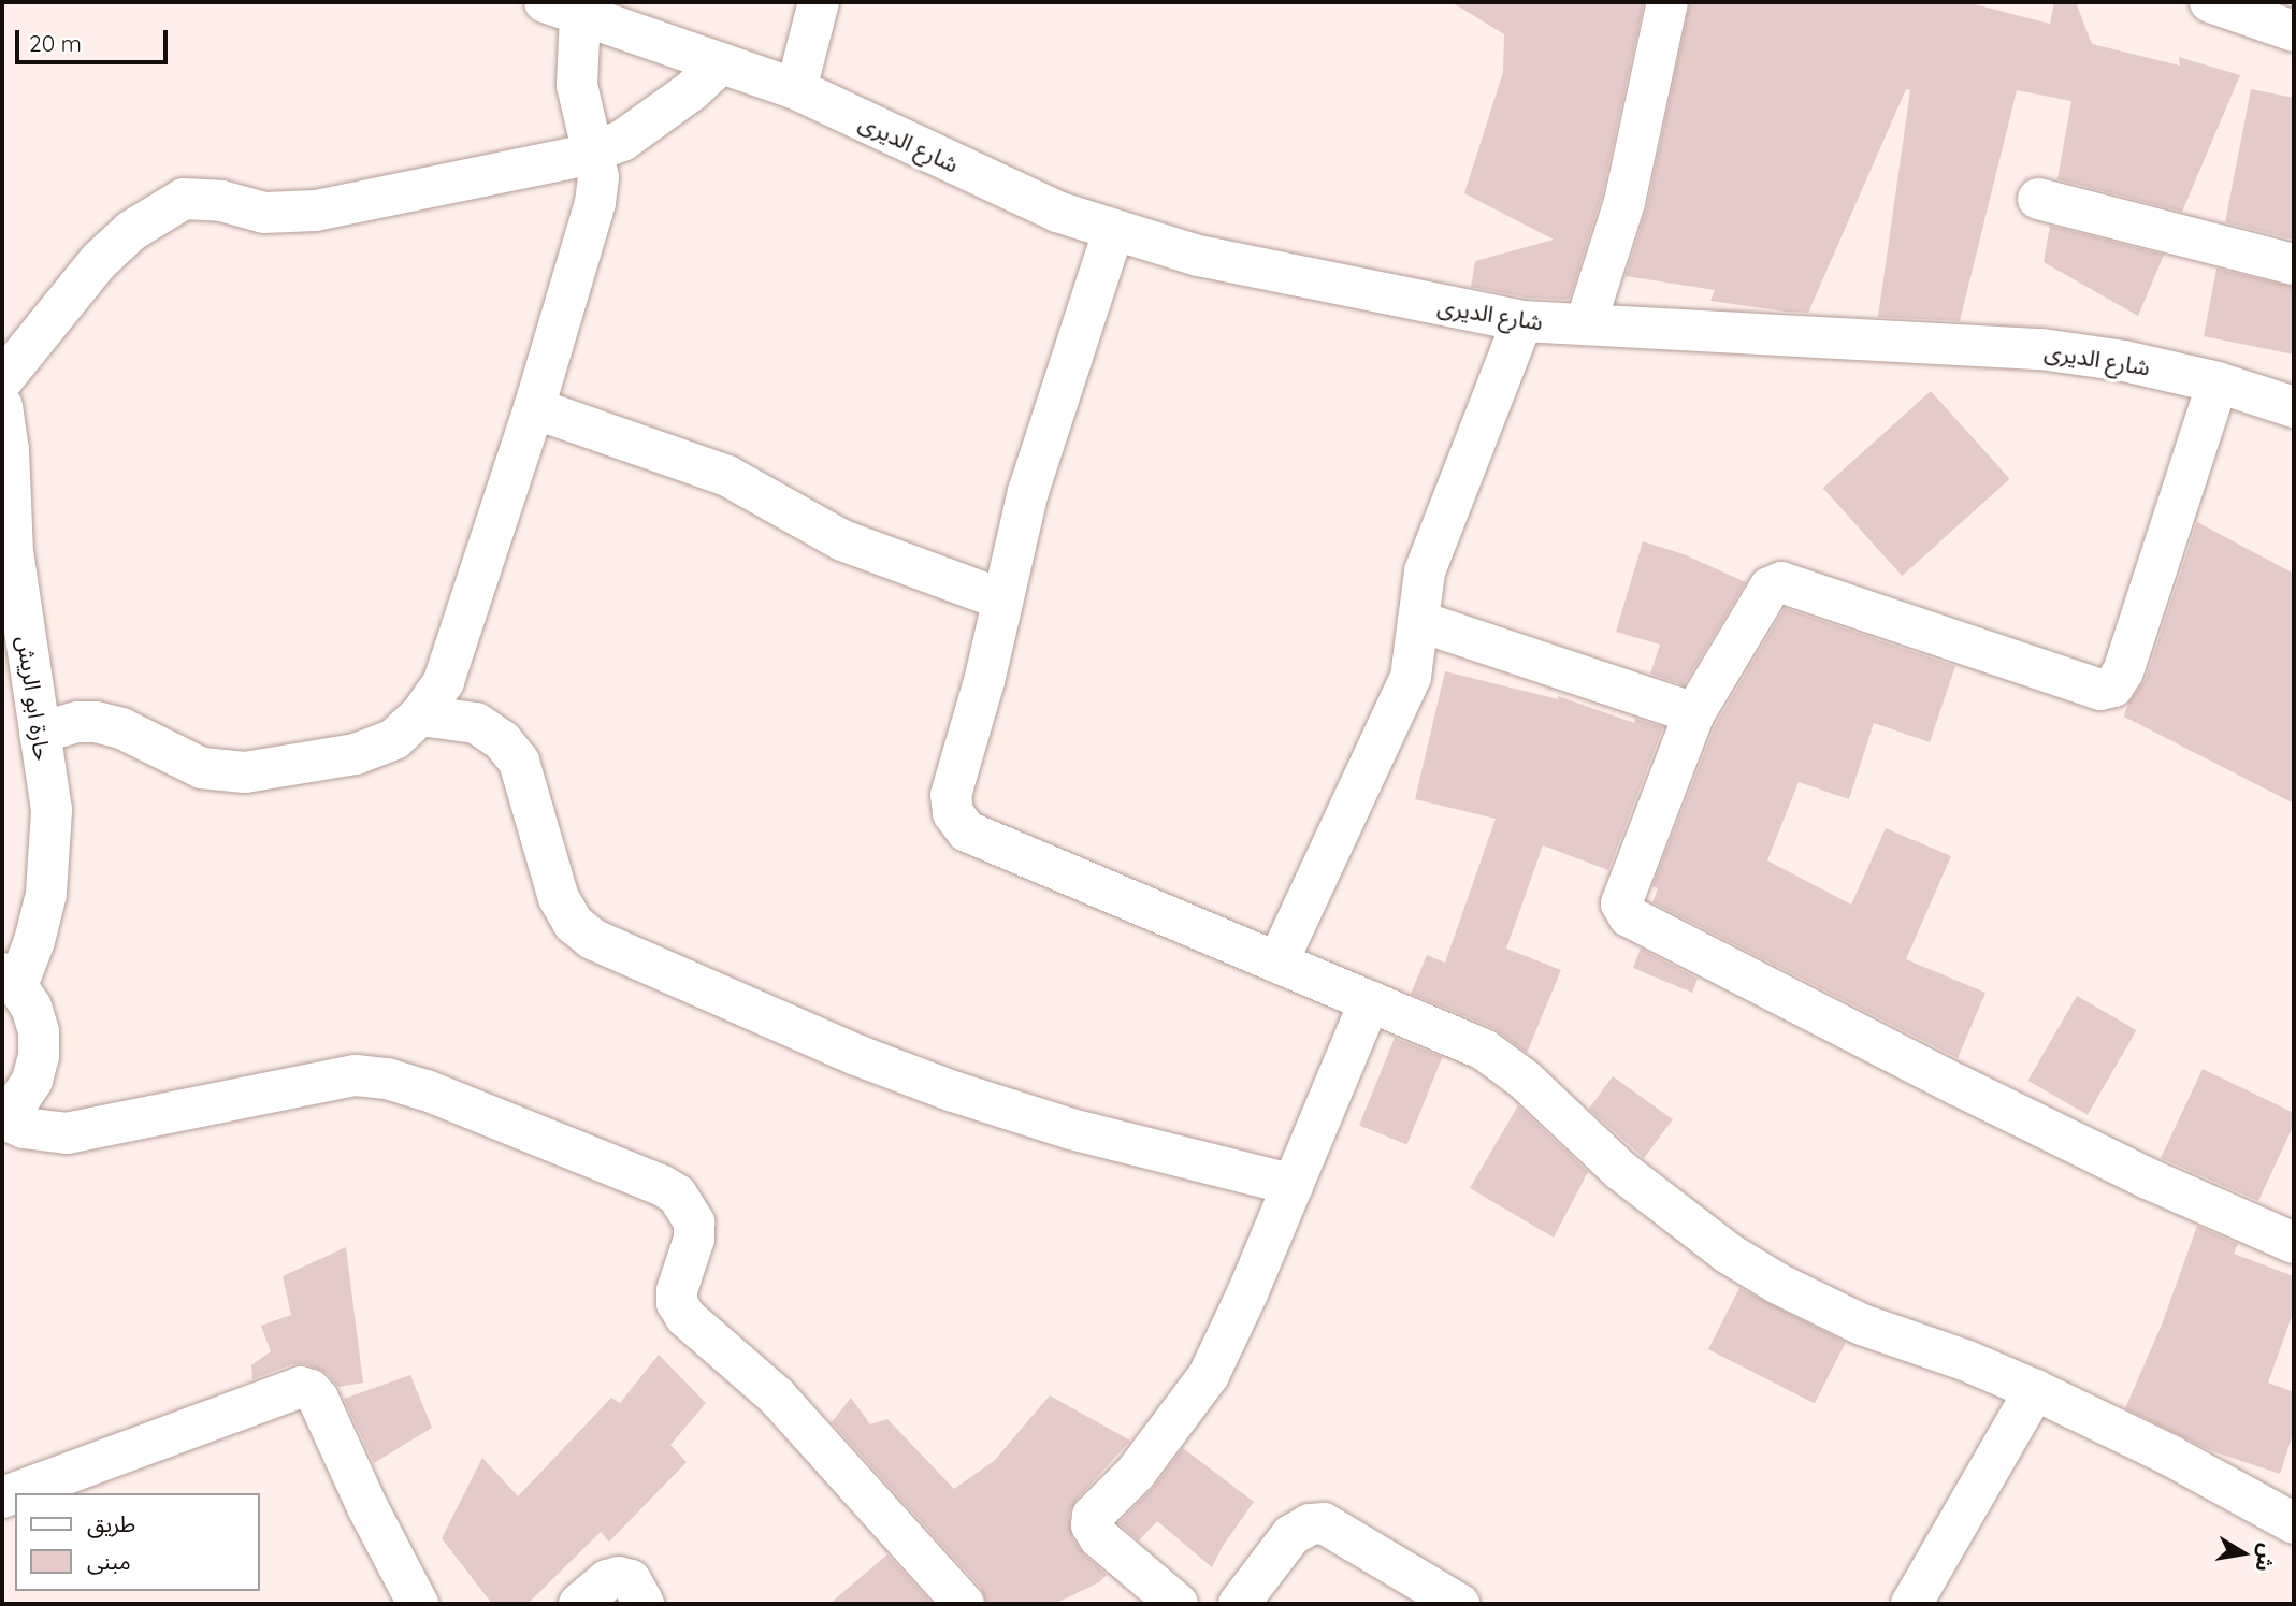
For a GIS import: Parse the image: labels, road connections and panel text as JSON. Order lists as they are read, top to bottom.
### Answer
{
  "streets": {
    "street": ["شارع الديرى", "حارة ابو الريش"]
  },
  "legend": ["طريق", "مبنى"],
  "scale_bar": "20 m",
  "north": "right"
}
